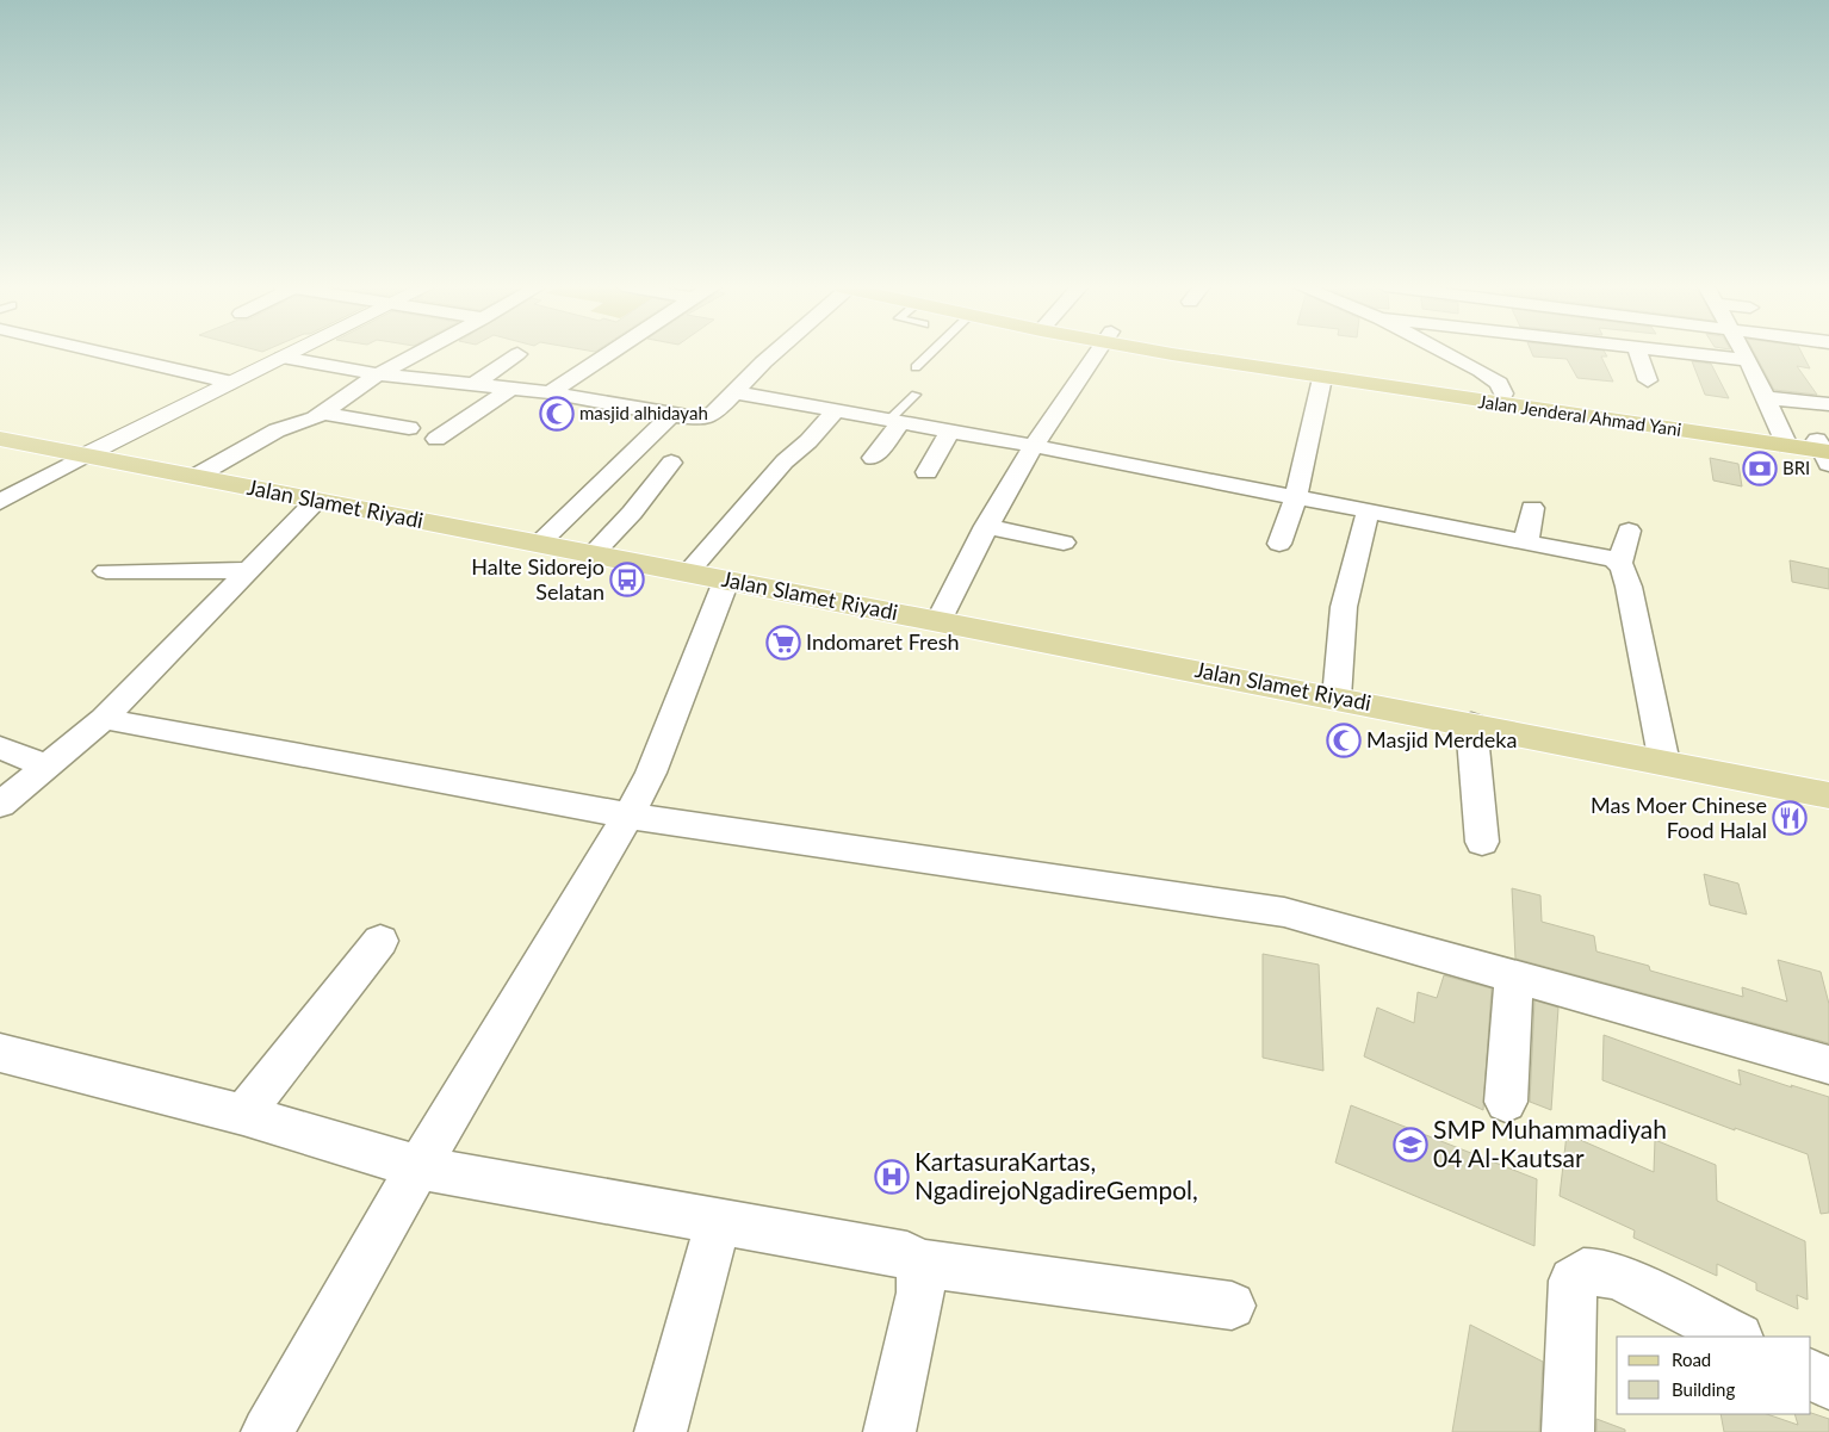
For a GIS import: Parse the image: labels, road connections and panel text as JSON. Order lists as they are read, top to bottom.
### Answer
{
  "streets": {
    "highway": ["Jalan Jenderal Ahmad Yani"],
    "main road": ["Jalan Slamet Riyadi"]
  },
  "places": {
    "mosque": ["masjid alhidayah", "Masjid Merdeka"],
    "bank": ["BRI"],
    "bus stop": ["Halte Sidorejo Selatan"],
    "supermarket": ["Indomaret Fresh"],
    "restaurant": ["Mas Moer Chinese Food Halal"],
    "school or university": ["SMP Muhammadiyah 04 Al-Kautsar"],
    "hospital": ["KartasuraKartas, NgadirejoNgadireGempol,"]
  },
  "legend": ["Road", "Building"]
}
